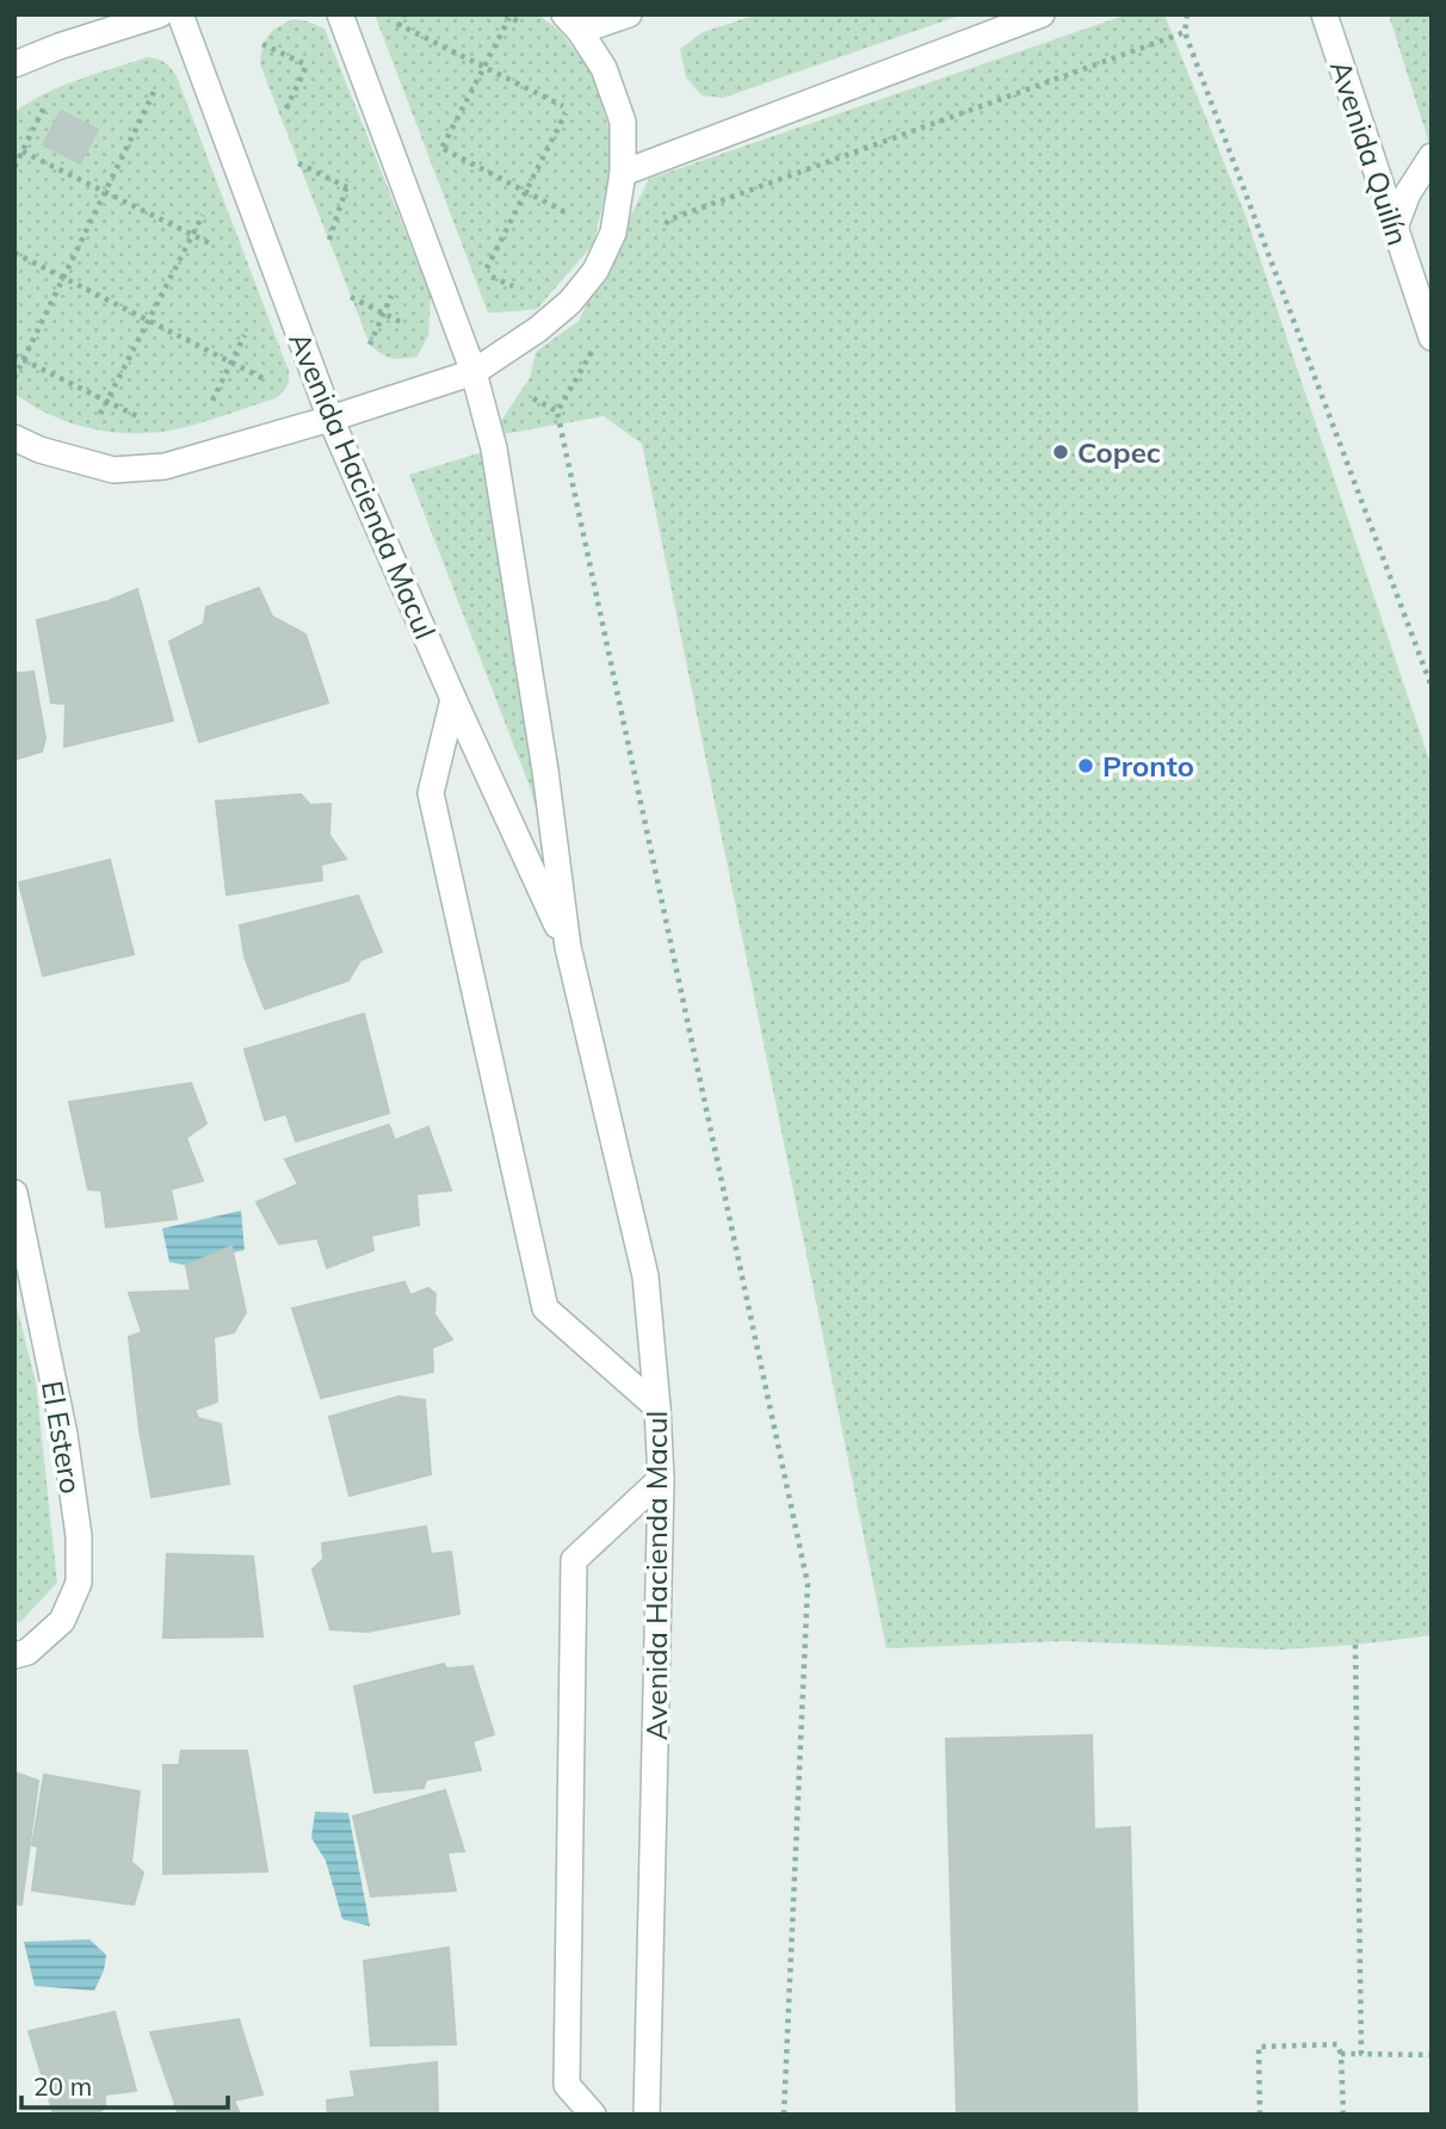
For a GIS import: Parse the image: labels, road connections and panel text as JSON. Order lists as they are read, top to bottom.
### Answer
{
  "streets": {
    "street": ["Avenida Quilín", "Avenida Hacienda Macul", "El Estero"]
  },
  "places": ["Copec", "Pronto"],
  "scale_bar": "20 m"
}
